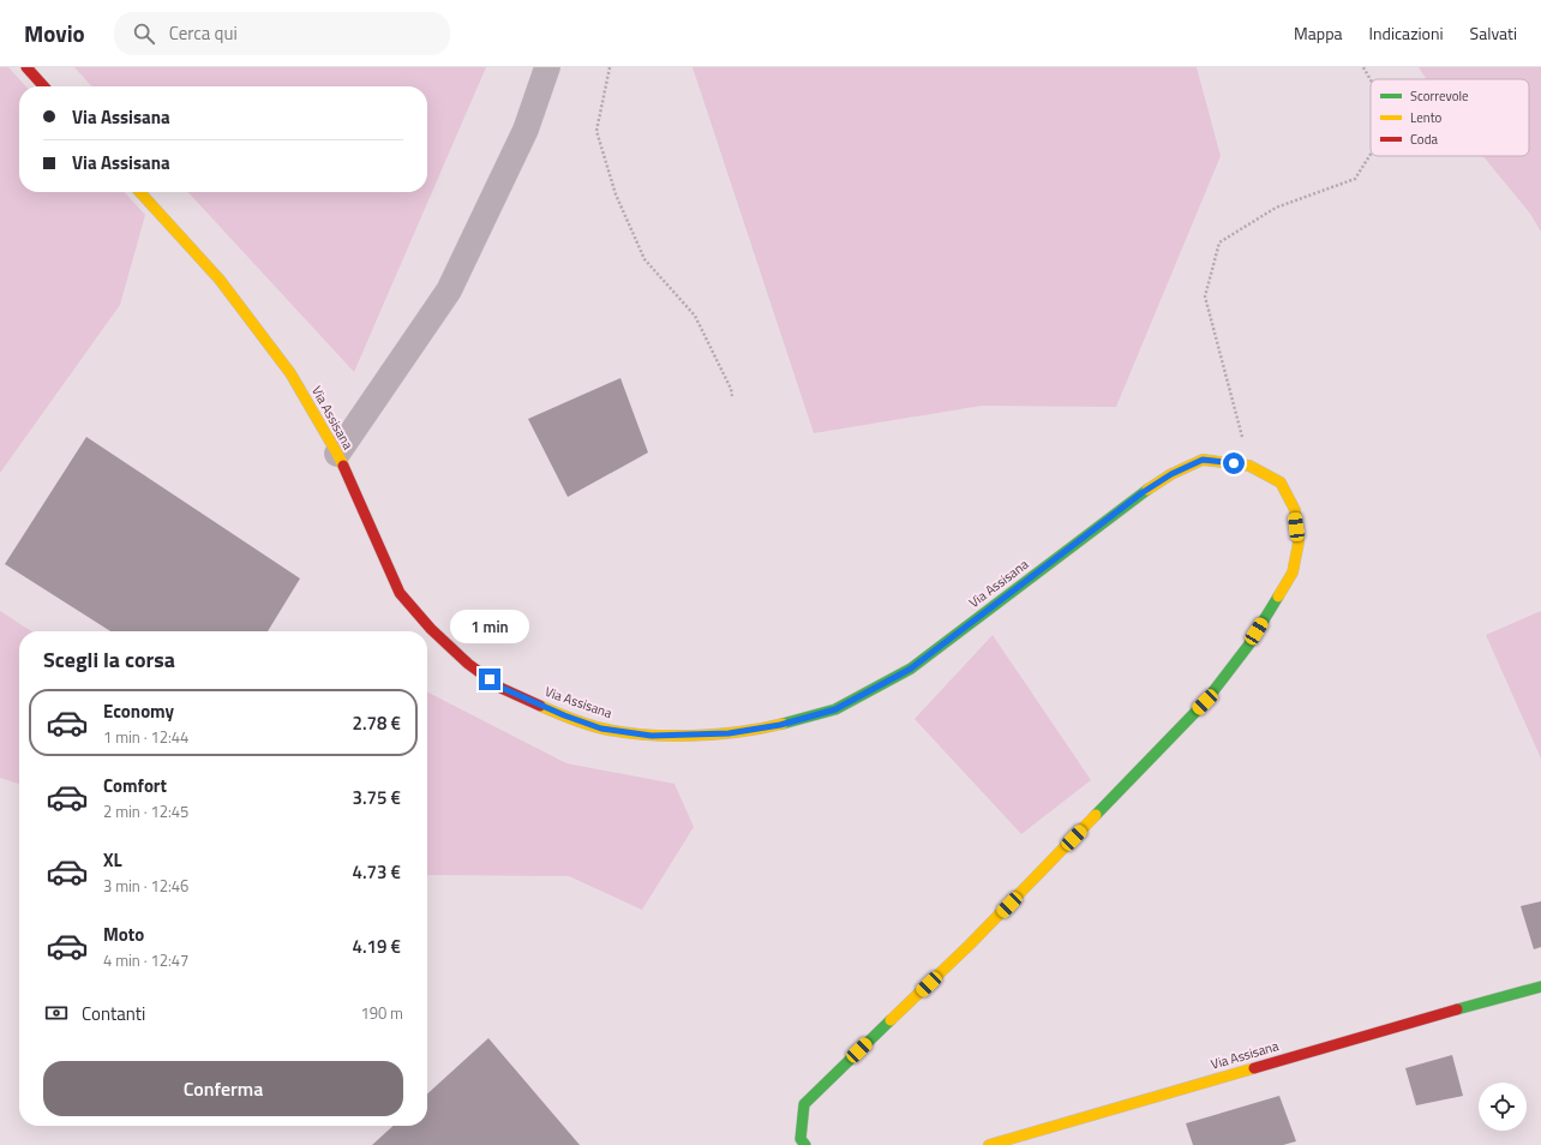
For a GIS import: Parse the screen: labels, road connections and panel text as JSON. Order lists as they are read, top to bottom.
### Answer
{
  "streets": {
    "main road": ["Via Assisana"]
  },
  "legend": ["Scorrevole", "Lento", "Coda"],
  "page": {
    "header": "Movio",
    "search": "Cerca qui",
    "nav": ["Mappa", "Indicazioni", "Salvati"],
    "banner": ["Via Assisana", "Via Assisana"],
    "bubble": "1 min",
    "heading": "Scegli la corsa",
    "list": [
      {
        "name": "Economy",
        "note": "1 min · 12:44",
        "value": "2.78 €"
      },
      {
        "name": "Comfort",
        "note": "2 min · 12:45",
        "value": "3.75 €"
      },
      {
        "name": "XL",
        "note": "3 min · 12:46",
        "value": "4.73 €"
      },
      {
        "name": "Moto",
        "note": "4 min · 12:47",
        "value": "4.19 €"
      }
    ],
    "pay": ["Contanti", "190 m"],
    "buttons": "Conferma"
  }
}
